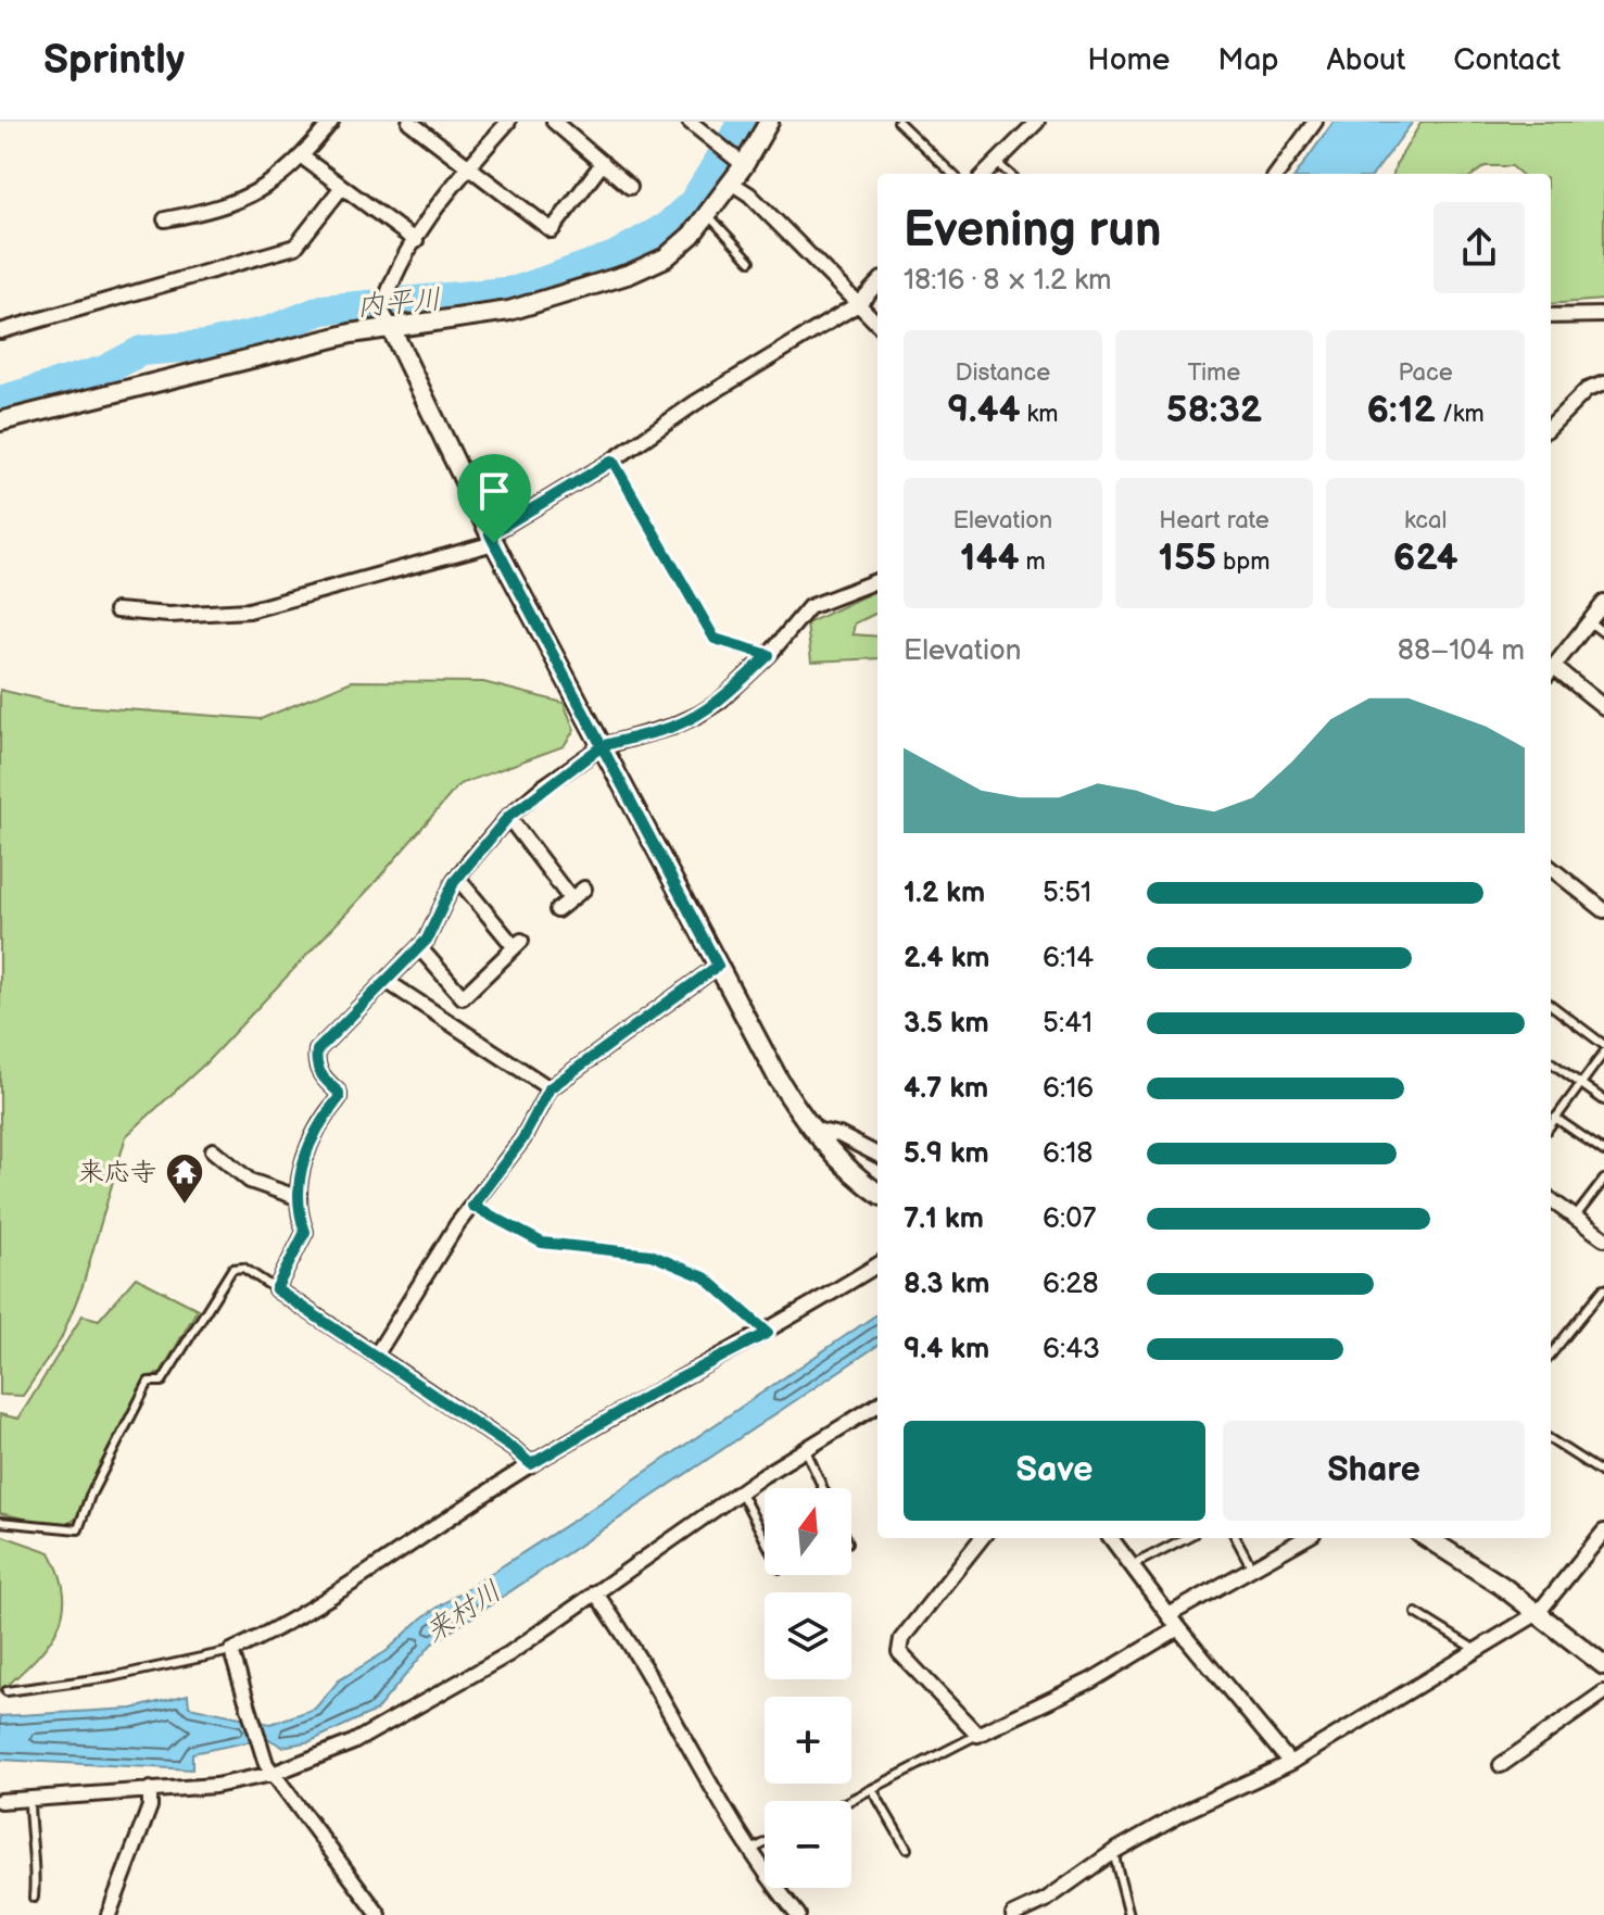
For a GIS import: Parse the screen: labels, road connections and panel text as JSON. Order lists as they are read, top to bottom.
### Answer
{
  "water": ["内平川", "来村川"],
  "places": {
    "temple": ["来応寺"]
  },
  "north": "top",
  "page": {
    "header": "Sprintly",
    "nav": [
      "Home",
      "Map",
      "About",
      "Contact"
    ],
    "heading": ["Evening run", "18:16 · 8 × 1.2 km"],
    "stats": [
      ["Distance", "9.44 km"],
      ["Time", "58:32"],
      ["Pace", "6:12 /km"],
      ["Elevation", "144 m"],
      ["Heart rate", "155 bpm"],
      ["kcal", "624"]
    ],
    "chart": ["Elevation", "88–104 m"],
    "list": [
      {
        "name": "1.2 km",
        "note": "5:51"
      },
      {
        "name": "2.4 km",
        "note": "6:14"
      },
      {
        "name": "3.5 km",
        "note": "5:41"
      },
      {
        "name": "4.7 km",
        "note": "6:16"
      },
      {
        "name": "5.9 km",
        "note": "6:18"
      },
      {
        "name": "7.1 km",
        "note": "6:07"
      },
      {
        "name": "8.3 km",
        "note": "6:28"
      },
      {
        "name": "9.4 km",
        "note": "6:43"
      }
    ],
    "buttons": ["Save", "Share"],
    "map_buttons": ["+", "−"]
  }
}
